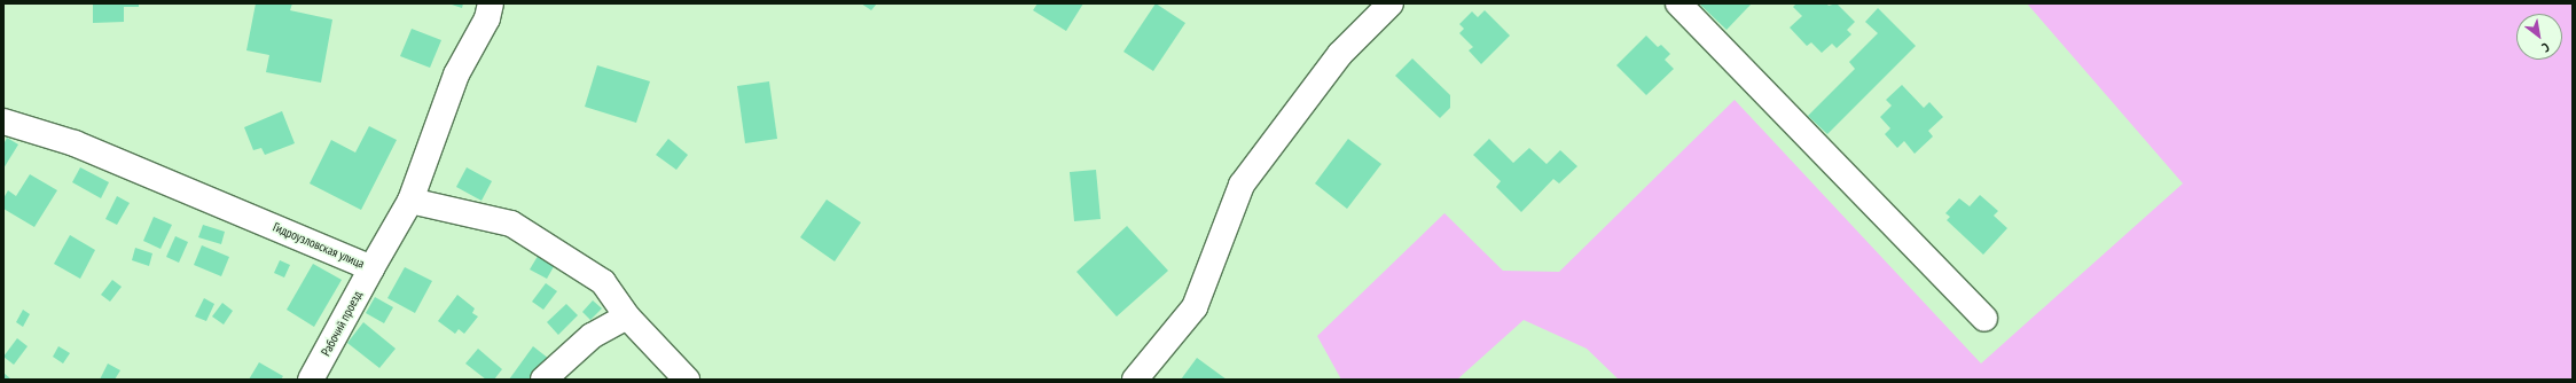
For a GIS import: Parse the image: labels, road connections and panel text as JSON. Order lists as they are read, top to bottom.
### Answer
{
  "streets": {
    "street": ["Гидроузловская улица", "Рабочий проезд"]
  },
  "crossings": [
    ["Гидроузловская улица", "Рабочий проезд"]
  ],
  "north": "bottom right"
}
